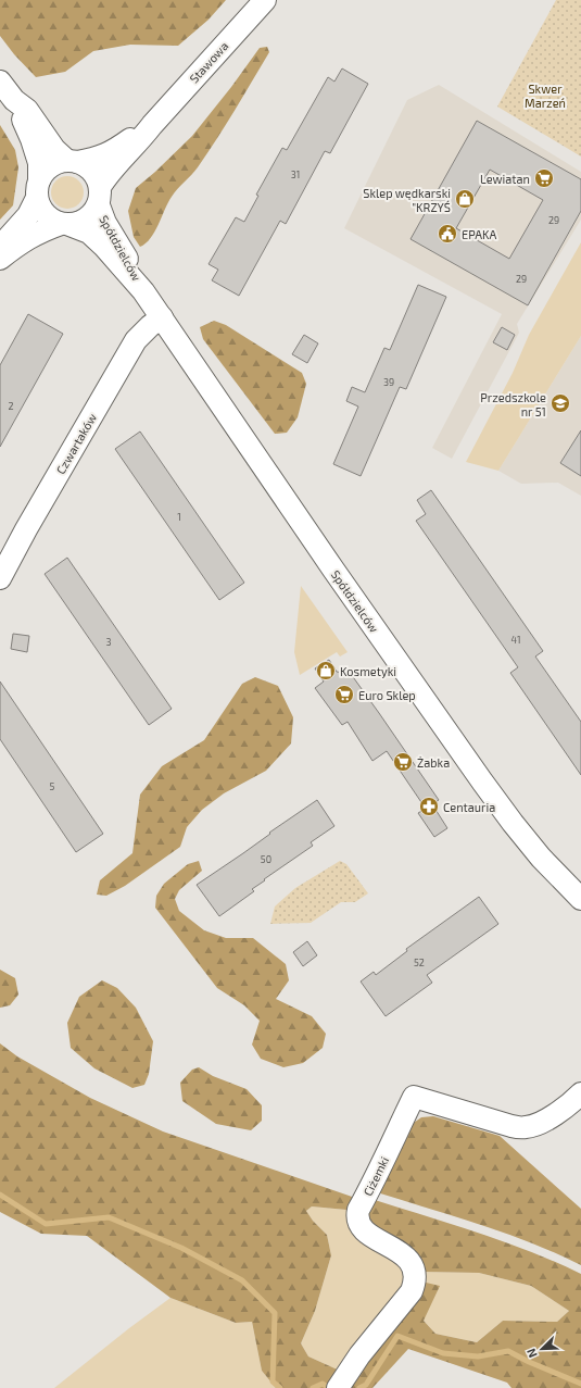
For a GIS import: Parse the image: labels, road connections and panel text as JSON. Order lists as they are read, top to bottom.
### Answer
{
  "streets": {
    "street": [
      "Stawowa",
      "Spółdzielców",
      "Czwartaków",
      "Ciżemki"
    ]
  },
  "crossings": [
    ["Stawowa", "Spółdzielców"],
    ["Spółdzielców", "Czwartaków"]
  ],
  "parks": ["Skwer Marzeń"],
  "places": {
    "supermarket": ["Lewiatan", "Euro Sklep", "Żabka"],
    "shop": ["Sklep wędkarski \"KRZYŚ", "Kosmetyki"],
    "public building": ["EPAKA"],
    "school or university": ["Przedszkole nr 51"],
    "pharmacy": ["Centauria"]
  },
  "house_numbers": [
    "31",
    "29",
    "29",
    "39",
    "2",
    "1",
    "41",
    "3",
    "5",
    "50",
    "52"
  ],
  "north": "bottom left"
}
